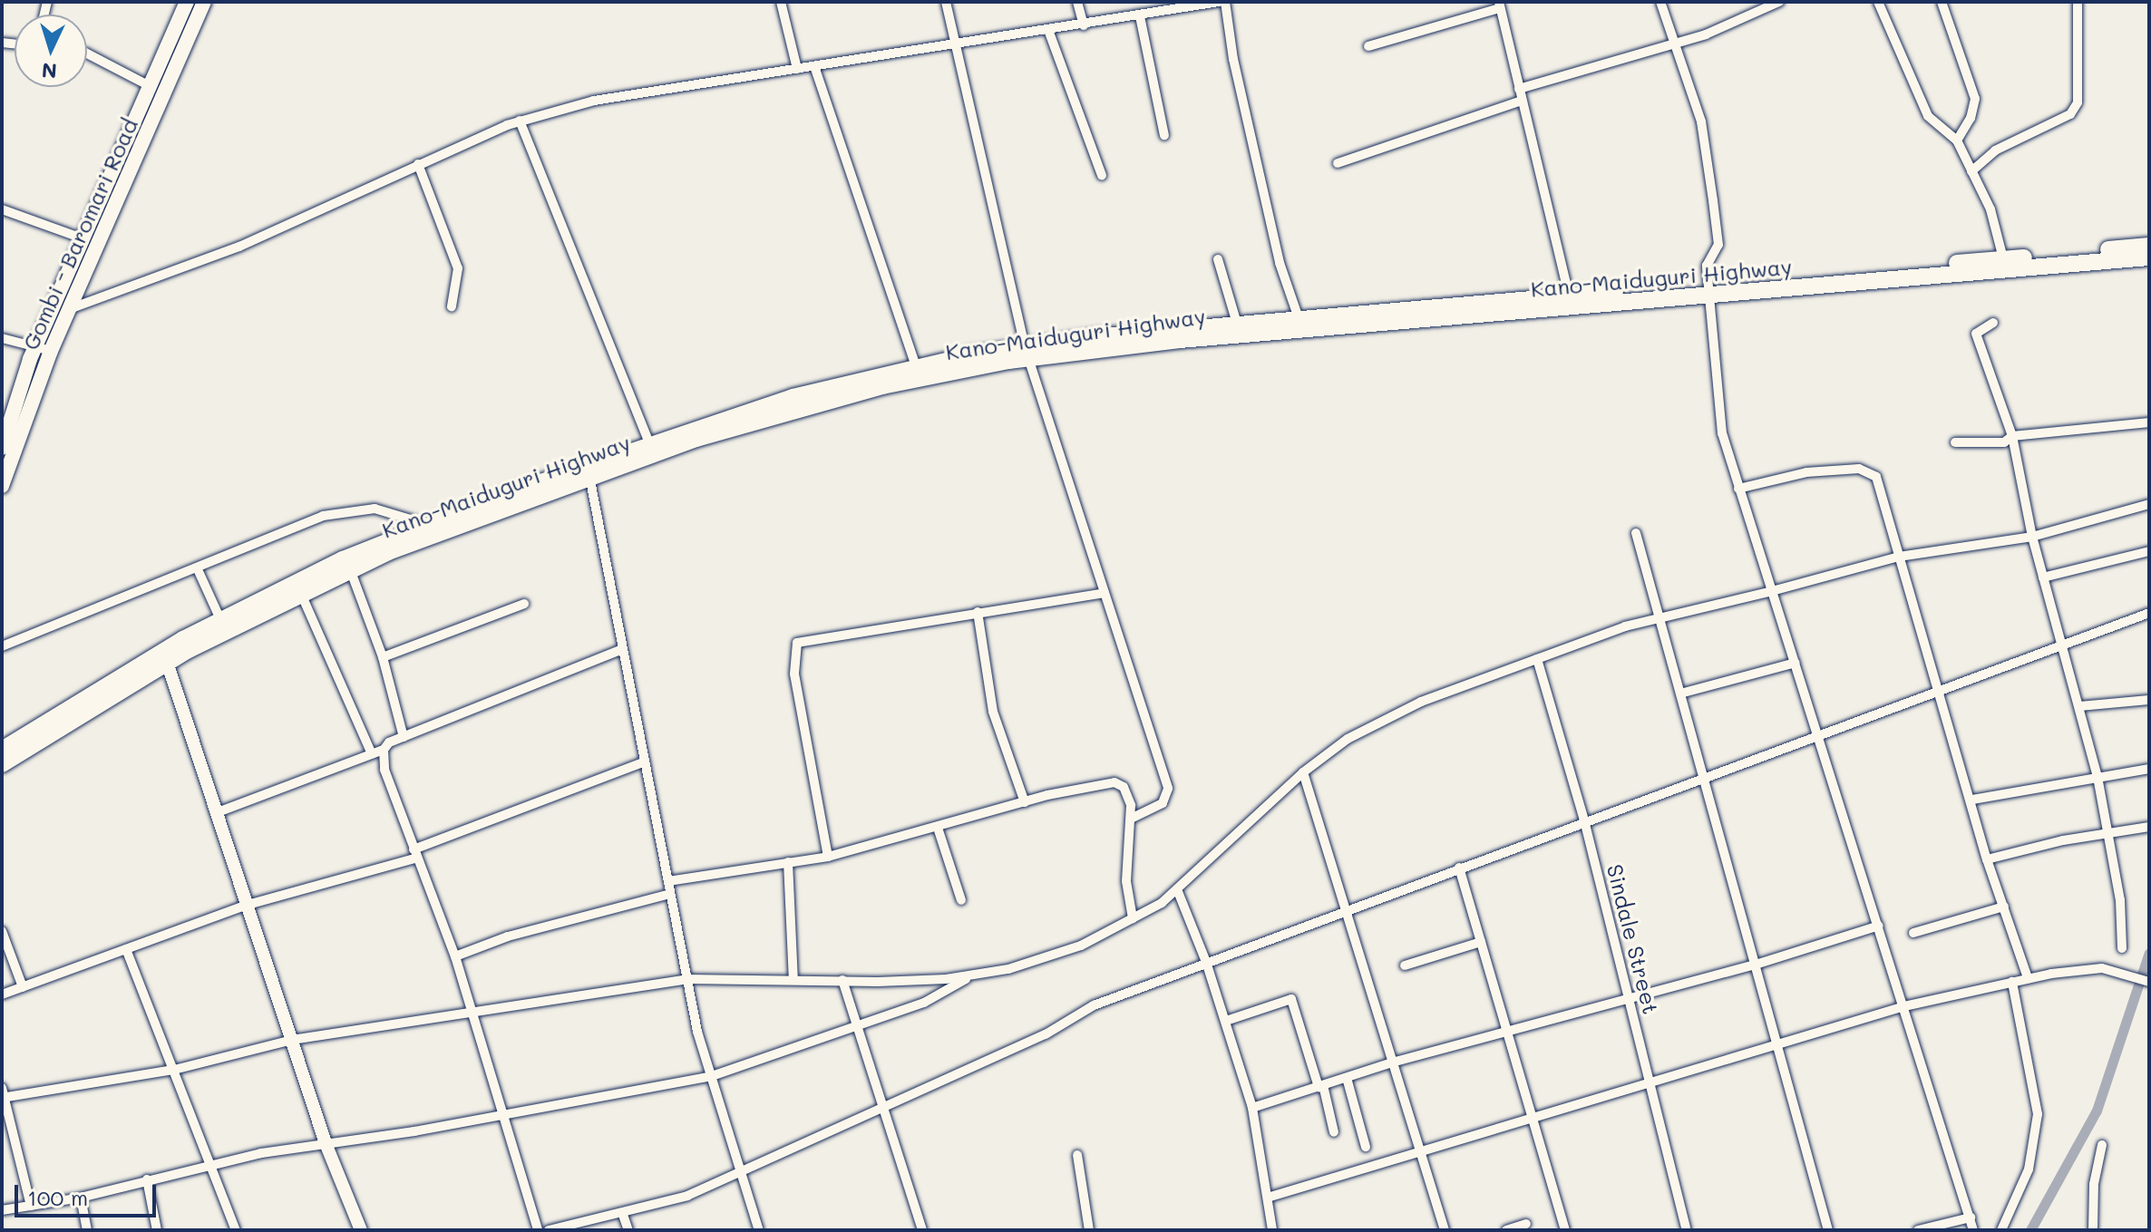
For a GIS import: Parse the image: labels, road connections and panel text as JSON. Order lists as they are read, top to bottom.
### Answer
{
  "streets": {
    "highway": ["Kano-Maiduguri Highway"],
    "main road": ["Gombi - Baromari Road"],
    "street": ["Sindale Street"]
  },
  "scale_bar": "100 m",
  "north": "bottom"
}
